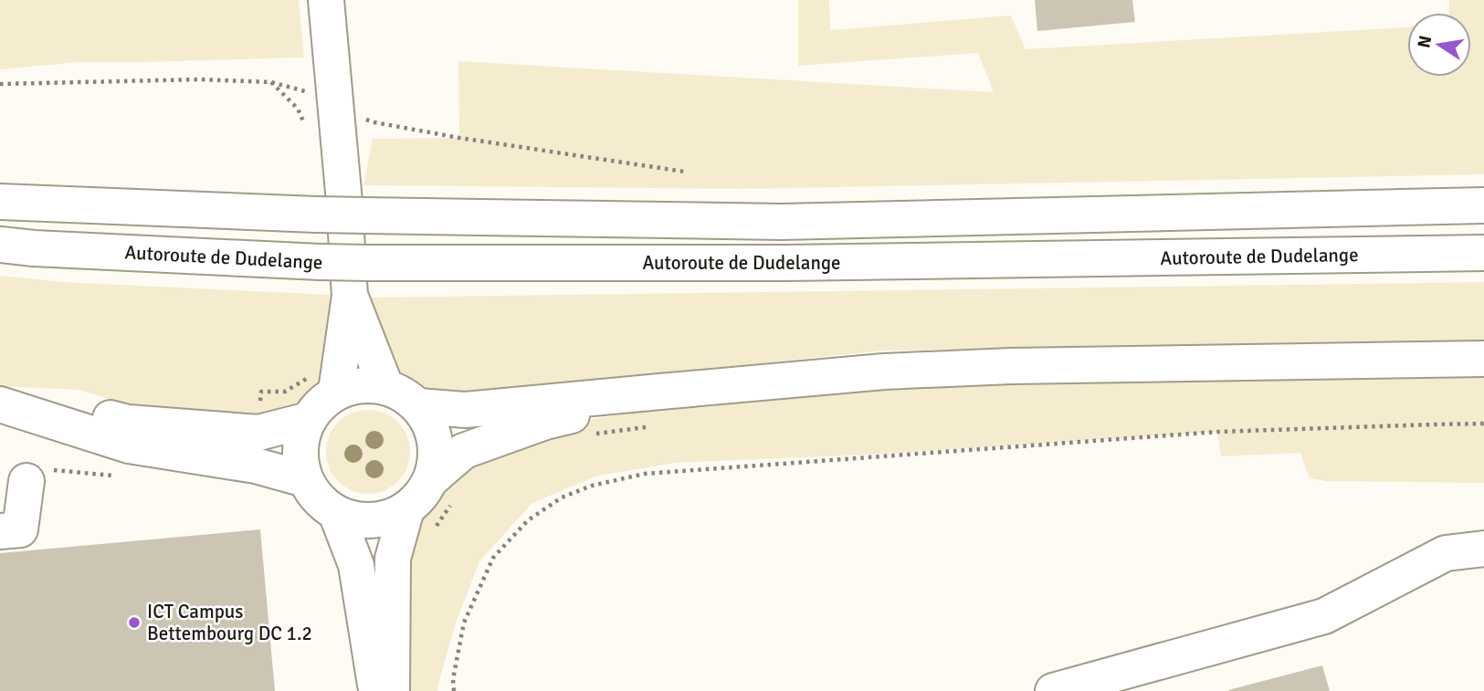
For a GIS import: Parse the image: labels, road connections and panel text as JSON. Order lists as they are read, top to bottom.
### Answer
{
  "streets": {
    "main road": ["Autoroute de Dudelange"]
  },
  "places": ["ICT Campus Bettembourg DC 1.2"],
  "north": "left"
}
